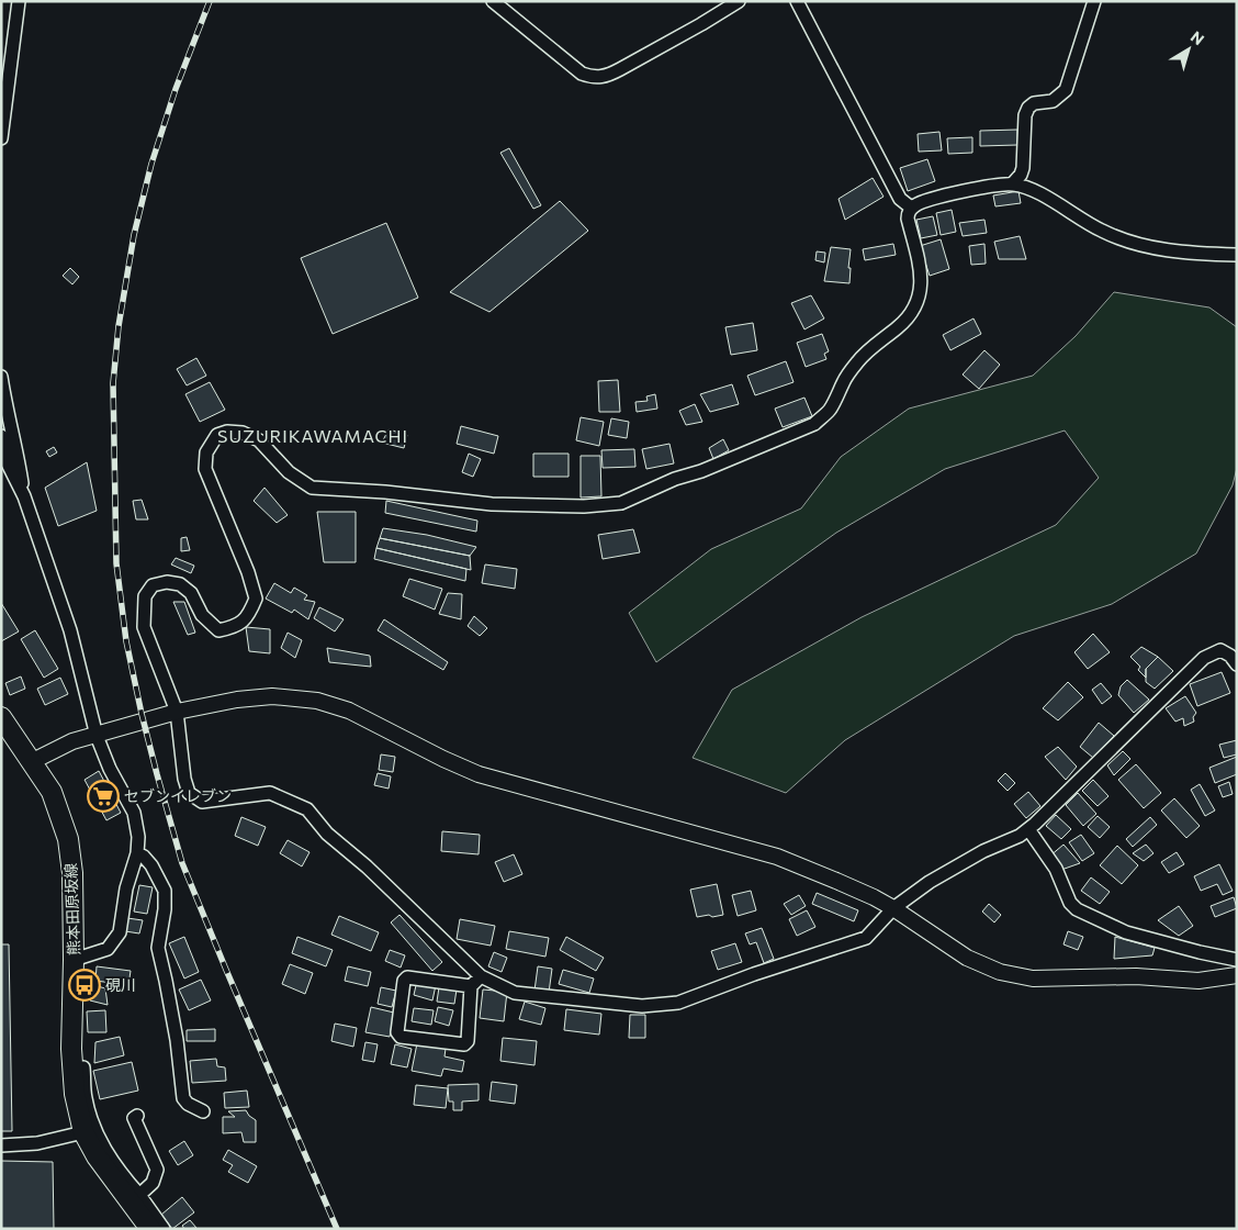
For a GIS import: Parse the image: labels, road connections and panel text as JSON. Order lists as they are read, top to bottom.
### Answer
{
  "streets": {
    "main road": ["熊本田原坂線"]
  },
  "districts": ["SUZURIKAWAMACHI"],
  "places": {
    "supermarket": ["セブンイレブン"],
    "bus stop": ["硯川"]
  },
  "north": "top right"
}
